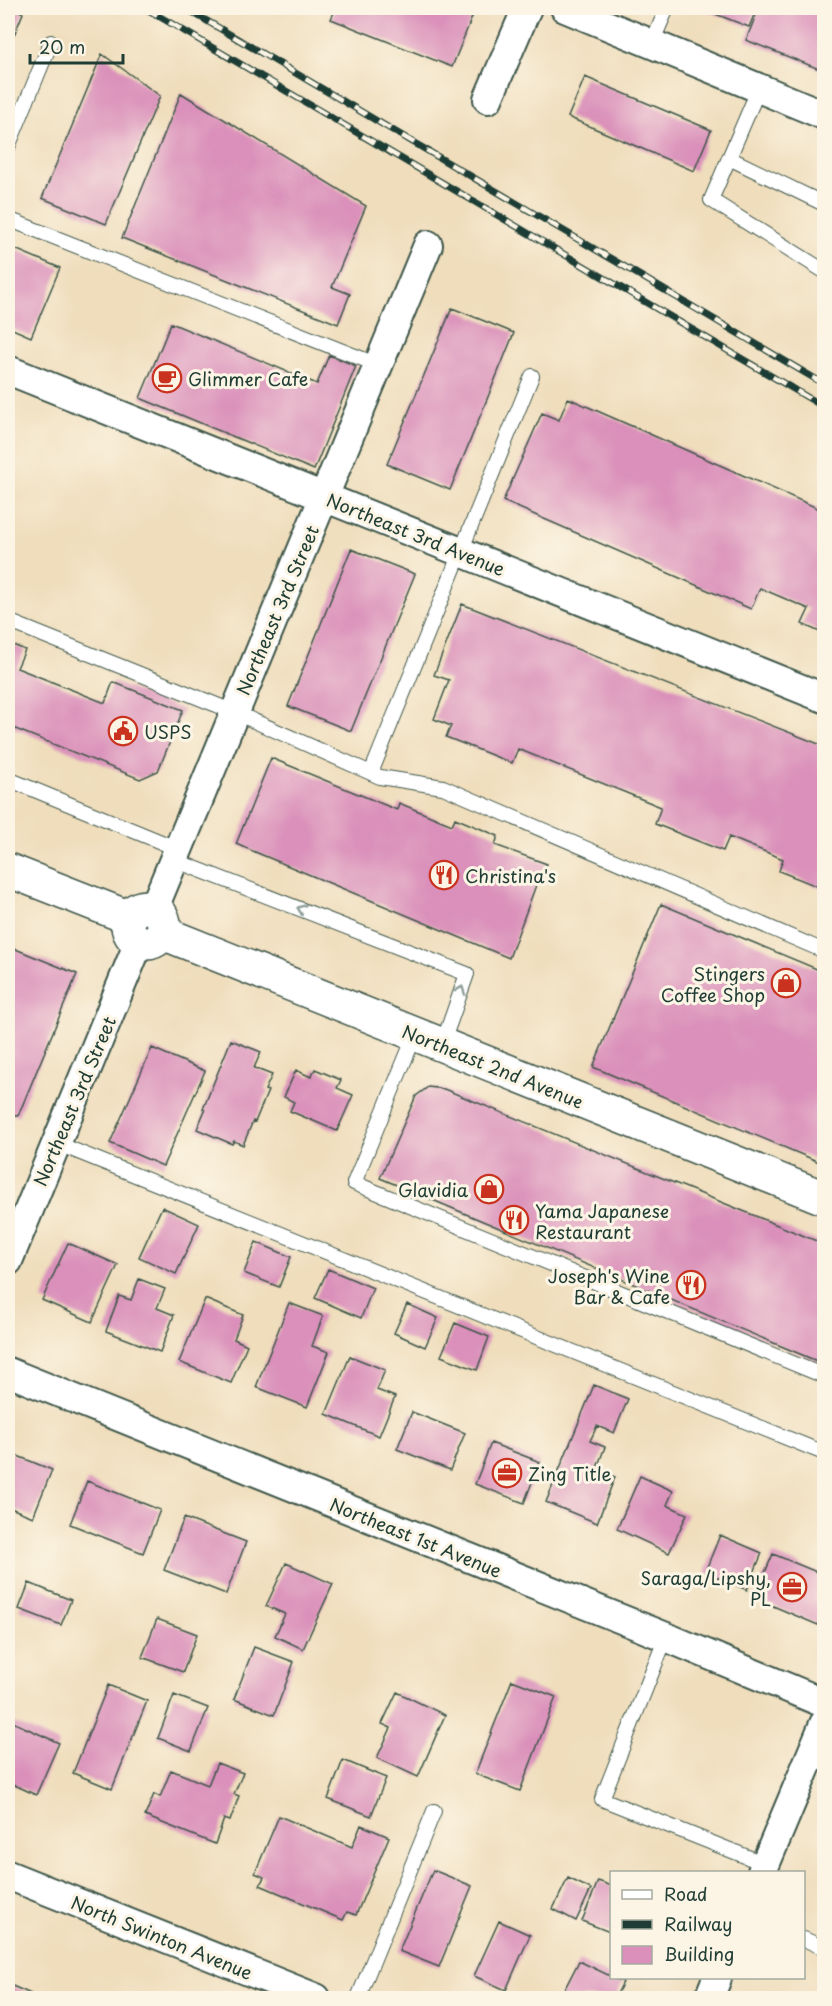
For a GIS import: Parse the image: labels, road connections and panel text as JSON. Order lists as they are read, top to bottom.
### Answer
{
  "streets": {
    "street": [
      "Northeast 3rd Avenue",
      "Northeast 3rd Street",
      "Northeast 2nd Avenue",
      "Northeast 1st Avenue",
      "North Swinton Avenue"
    ]
  },
  "crossings": [
    ["Northeast 3rd Avenue", "Northeast 3rd Street"],
    ["Northeast 3rd Street", "Northeast 2nd Avenue"]
  ],
  "places": {
    "cafe": ["Glimmer Cafe"],
    "public building": ["USPS"],
    "restaurant": ["Christina's", "Yama Japanese Restaurant", "Joseph's Wine Bar & Cafe"],
    "shop": ["Stingers Coffee Shop", "Glavidia"],
    "office": ["Zing Title", "Saraga/Lipshy, PL"]
  },
  "legend": ["Road", "Railway", "Building"],
  "scale_bar": "20 m"
}
